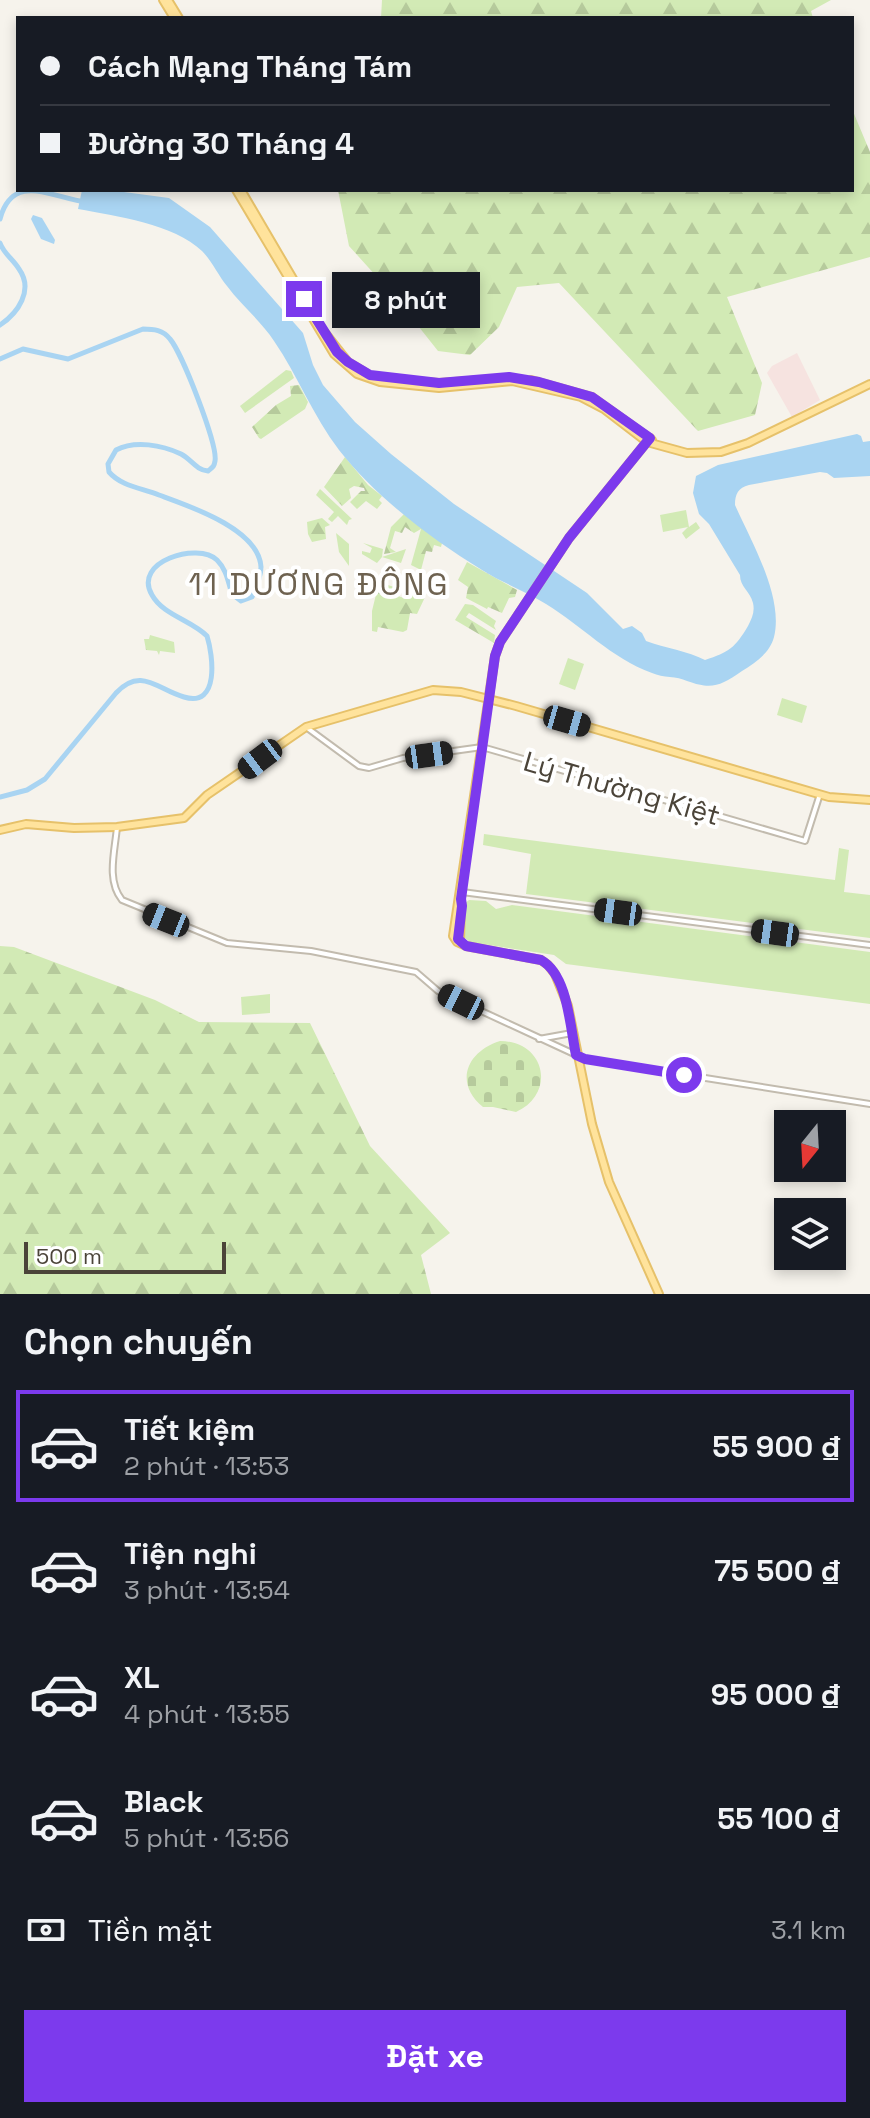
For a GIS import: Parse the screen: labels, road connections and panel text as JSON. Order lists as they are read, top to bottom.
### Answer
{
  "streets": {
    "street": ["Lý Thường Kiệt"]
  },
  "districts": ["11 DƯƠNG ĐÔNG"],
  "scale_bar": "500 m",
  "north": "bottom",
  "page": {
    "banner": ["Cách Mạng Tháng Tám", "Đường 30 Tháng 4"],
    "bubble": "8 phút",
    "scale": "500 m",
    "heading": "Chọn chuyến",
    "list": [
      {
        "name": "Tiết kiệm",
        "note": "2 phút · 13:53",
        "value": "55 900 ₫"
      },
      {
        "name": "Tiện nghi",
        "note": "3 phút · 13:54",
        "value": "75 500 ₫"
      },
      {
        "name": "XL",
        "note": "4 phút · 13:55",
        "value": "95 000 ₫"
      },
      {
        "name": "Black",
        "note": "5 phút · 13:56",
        "value": "55 100 ₫"
      }
    ],
    "pay": ["Tiền mặt", "3.1 km"],
    "buttons": "Đặt xe"
  }
}
